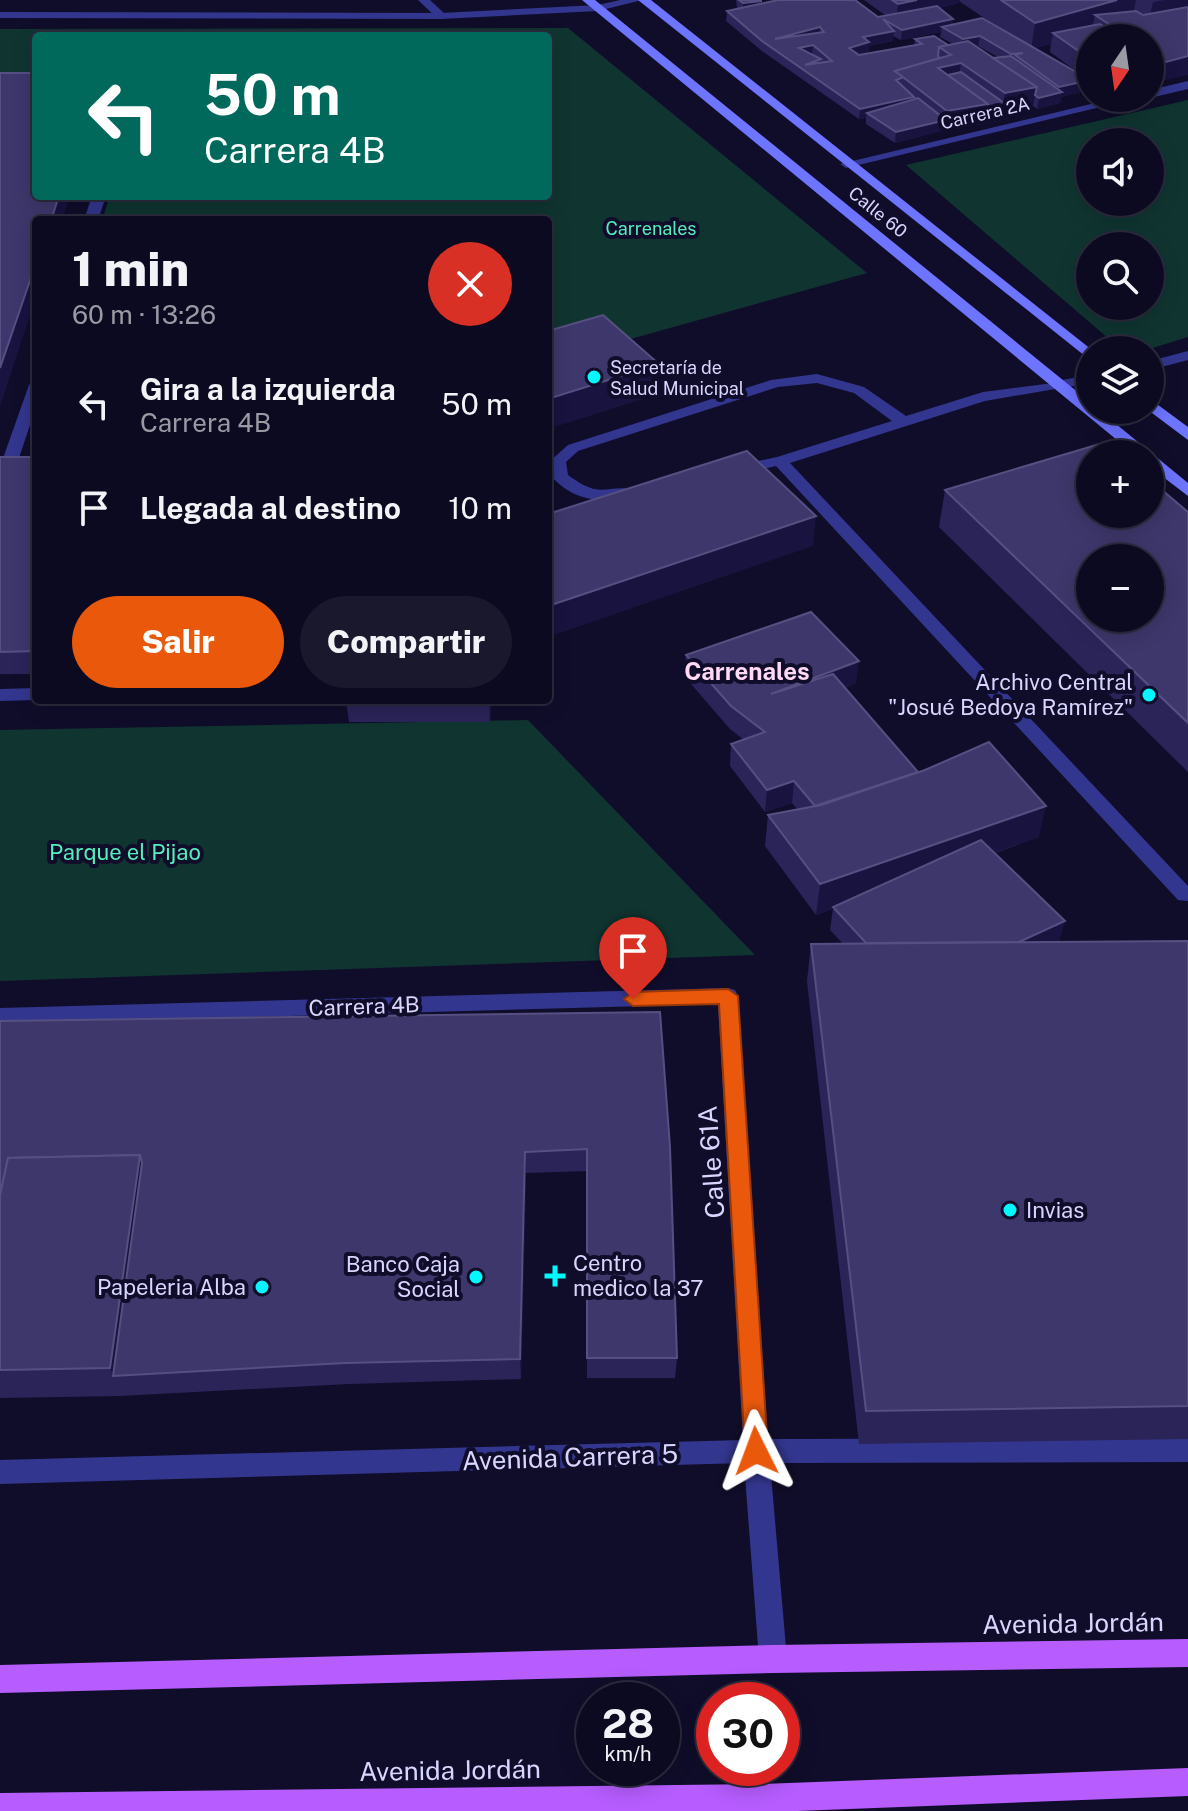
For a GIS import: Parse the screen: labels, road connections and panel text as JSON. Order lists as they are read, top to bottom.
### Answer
{
  "streets": {
    "main road": ["Calle 60", "Avenida Jordán"],
    "street": [
      "Carrera 2A",
      "Carrera 4B",
      "Calle 61A",
      "Avenida Carrera 5"
    ]
  },
  "crossings": [
    ["Carrera 2A", "Calle 60"],
    ["Carrera 4B", "Calle 61A"],
    ["Calle 61A", "Avenida Carrera 5"],
    ["Calle 61A", "Avenida Jordán"]
  ],
  "districts": ["Carrenales"],
  "parks": ["Carrenales", "Parque el Pijao"],
  "places": {
    "other": [
      "Secretaría de Salud Municipal",
      "Archivo Central \"Josué Bedoya Ramírez\"",
      "Invias",
      "Banco Caja Social",
      "Papeleria Alba"
    ],
    "health": ["Centro medico la 37"]
  },
  "north": "bottom",
  "page": {
    "map_buttons": ["+", "−"],
    "turn": ["50 m", "Carrera 4B"],
    "heading": ["1 min", "60 m · 13:26"],
    "list": [
      {
        "name": "Gira a la izquierda",
        "note": "Carrera 4B",
        "value": "50 m"
      },
      {
        "name": "Llegada al destino",
        "value": "10 m"
      }
    ],
    "buttons": ["Salir", "Compartir"],
    "speed": "28 km/h",
    "limit": "30"
  }
}
